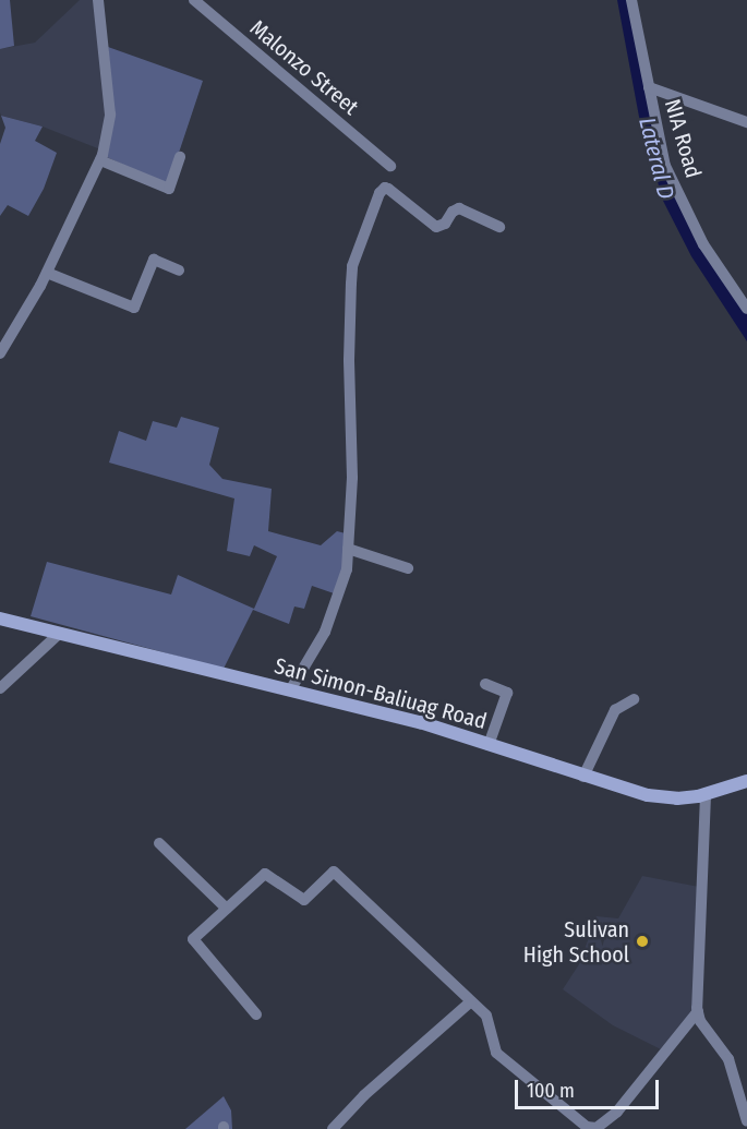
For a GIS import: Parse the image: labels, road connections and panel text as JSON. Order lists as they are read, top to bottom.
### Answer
{
  "streets": {
    "main road": ["San Simon-Baliuag Road"],
    "street": ["Malonzo Street", "NIA Road"]
  },
  "water": ["Lateral D"],
  "places": ["Sulivan High School"],
  "scale_bar": "100 m"
}
